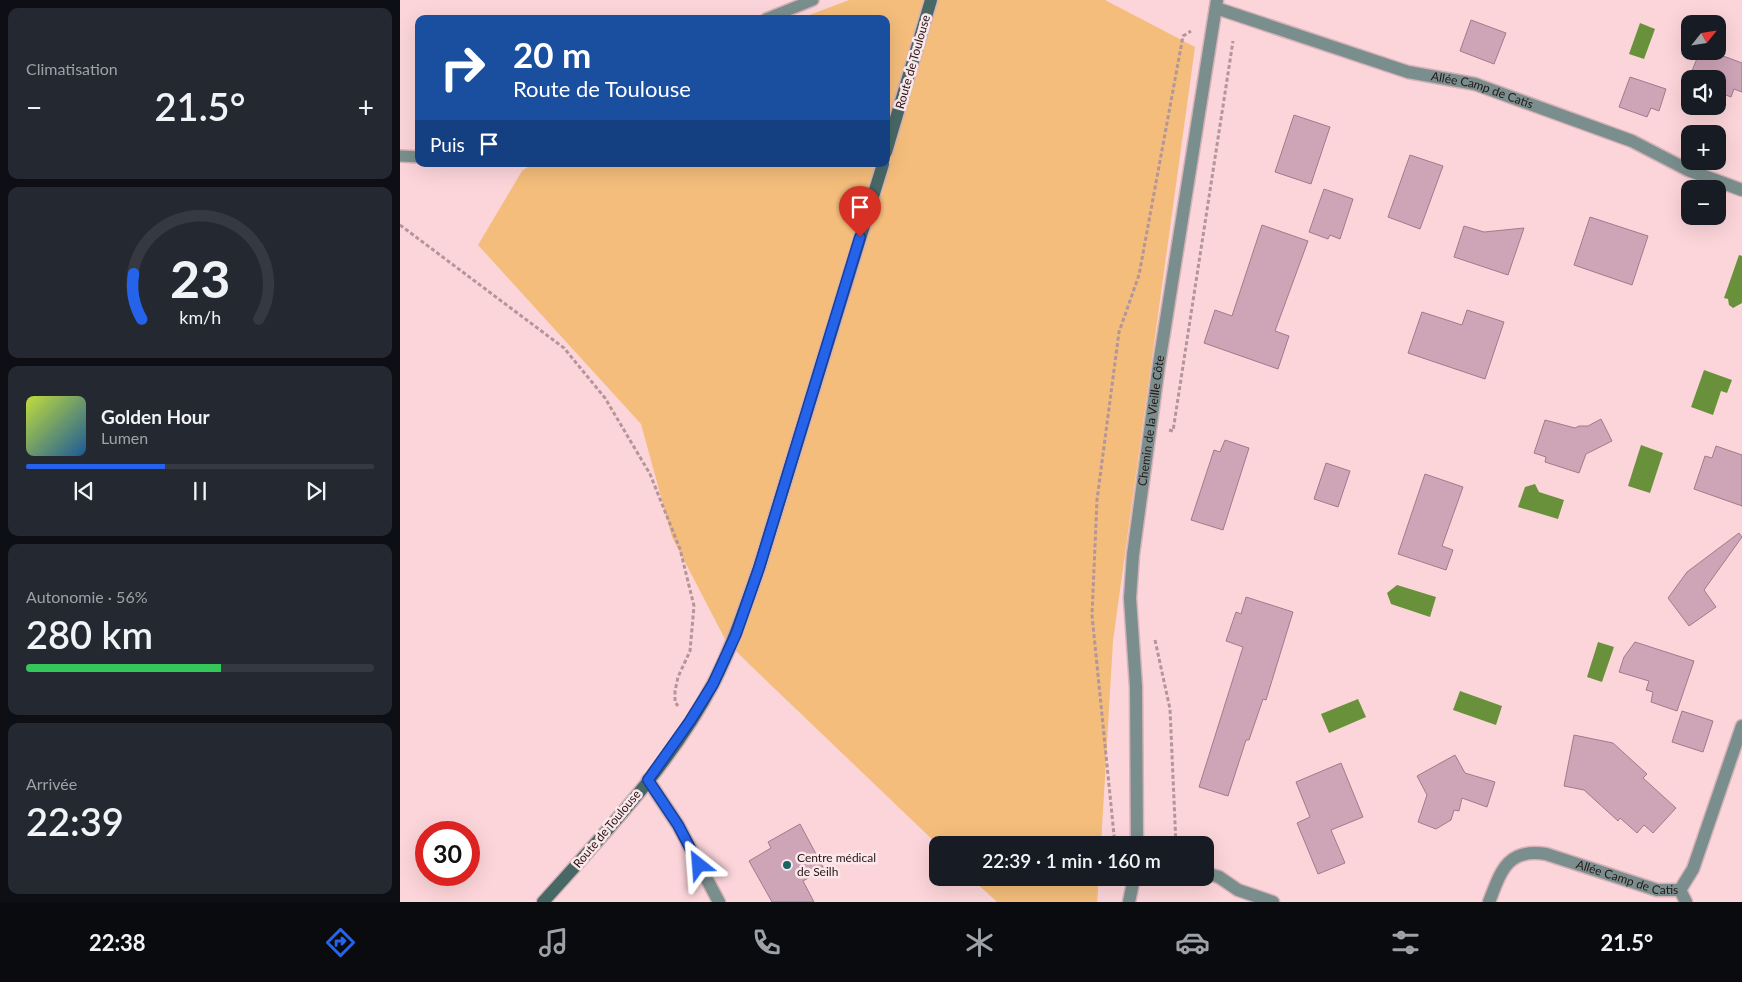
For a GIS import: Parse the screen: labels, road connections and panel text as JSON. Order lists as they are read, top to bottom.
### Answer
{
  "streets": {
    "main road": ["Route de Toulouse"],
    "street": ["Allée Camp de Catis", "Chemin de la Vieille Côte"]
  },
  "crossings": [
    ["Allée Camp de Catis", "Chemin de la Vieille Côte"]
  ],
  "places": ["Centre médical de Seilh"],
  "north": "top right",
  "page": {
    "tile": [
      "Climatisation",
      ["Autonomie · 56%", "280 km"],
      ["Arrivée", "22:39"]
    ],
    "map_buttons": ["+", "−"],
    "turn": ["20 m", "Route de Toulouse"],
    "heat": ["−", "21.5°", "+"],
    "then": "Puis",
    "song": ["Golden Hour", "Lumen"],
    "limit": "30",
    "trip": "22:39 · 1 min · 160 m",
    "tabs": ["22:38", "21.5°"],
    "gauge": ["23", "km/h"]
  }
}
